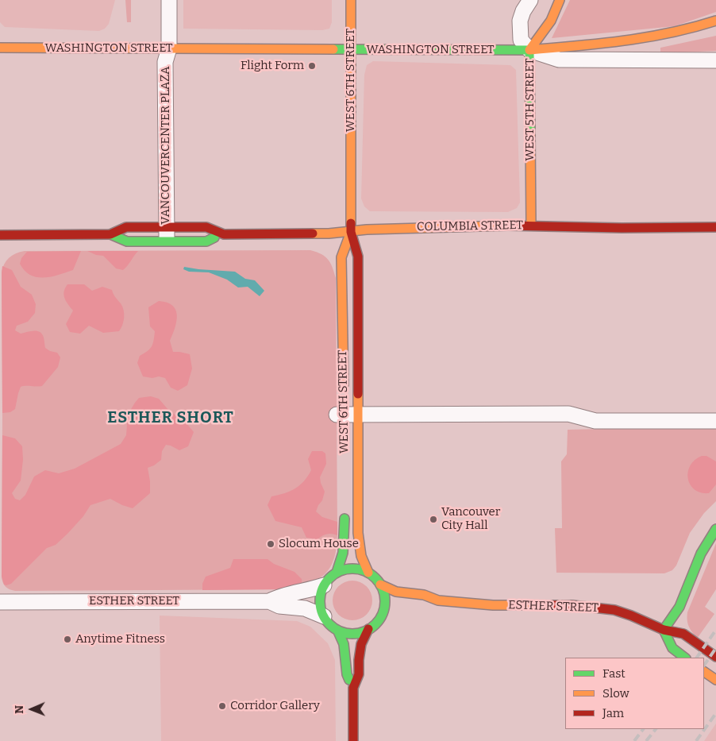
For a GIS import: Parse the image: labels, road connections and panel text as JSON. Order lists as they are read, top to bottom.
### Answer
{
  "streets": {
    "main road": [
      "WASHINGTON STREET",
      "WEST 6TH STREET",
      "WEST 5TH STREET",
      "COLUMBIA STREET",
      "ESTHER STREET"
    ],
    "street": ["VANCOUVERCENTER PLAZA"]
  },
  "crossings": [
    ["WASHINGTON STREET", "WEST 6TH STREET"],
    ["WASHINGTON STREET", "WEST 5TH STREET"],
    ["WASHINGTON STREET", "VANCOUVERCENTER PLAZA"],
    ["WEST 6TH STREET", "COLUMBIA STREET"],
    ["WEST 6TH STREET", "ESTHER STREET"],
    ["WEST 5TH STREET", "COLUMBIA STREET"],
    ["VANCOUVERCENTER PLAZA", "COLUMBIA STREET"]
  ],
  "districts": ["ESTHER SHORT"],
  "places": [
    "Flight Form",
    "Vancouver City Hall",
    "Slocum House",
    "Anytime Fitness",
    "Corridor Gallery"
  ],
  "legend": ["Fast", "Slow", "Jam"],
  "north": "left"
}
